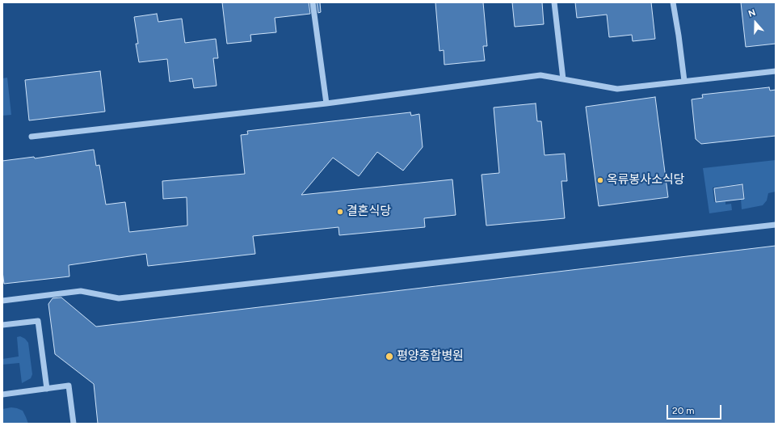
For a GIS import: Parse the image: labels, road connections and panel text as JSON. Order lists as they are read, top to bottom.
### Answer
{
  "places": ["옥류봉사소식당", "결혼식당", "평양종합병원"],
  "scale_bar": "20 m",
  "north": "top"
}
